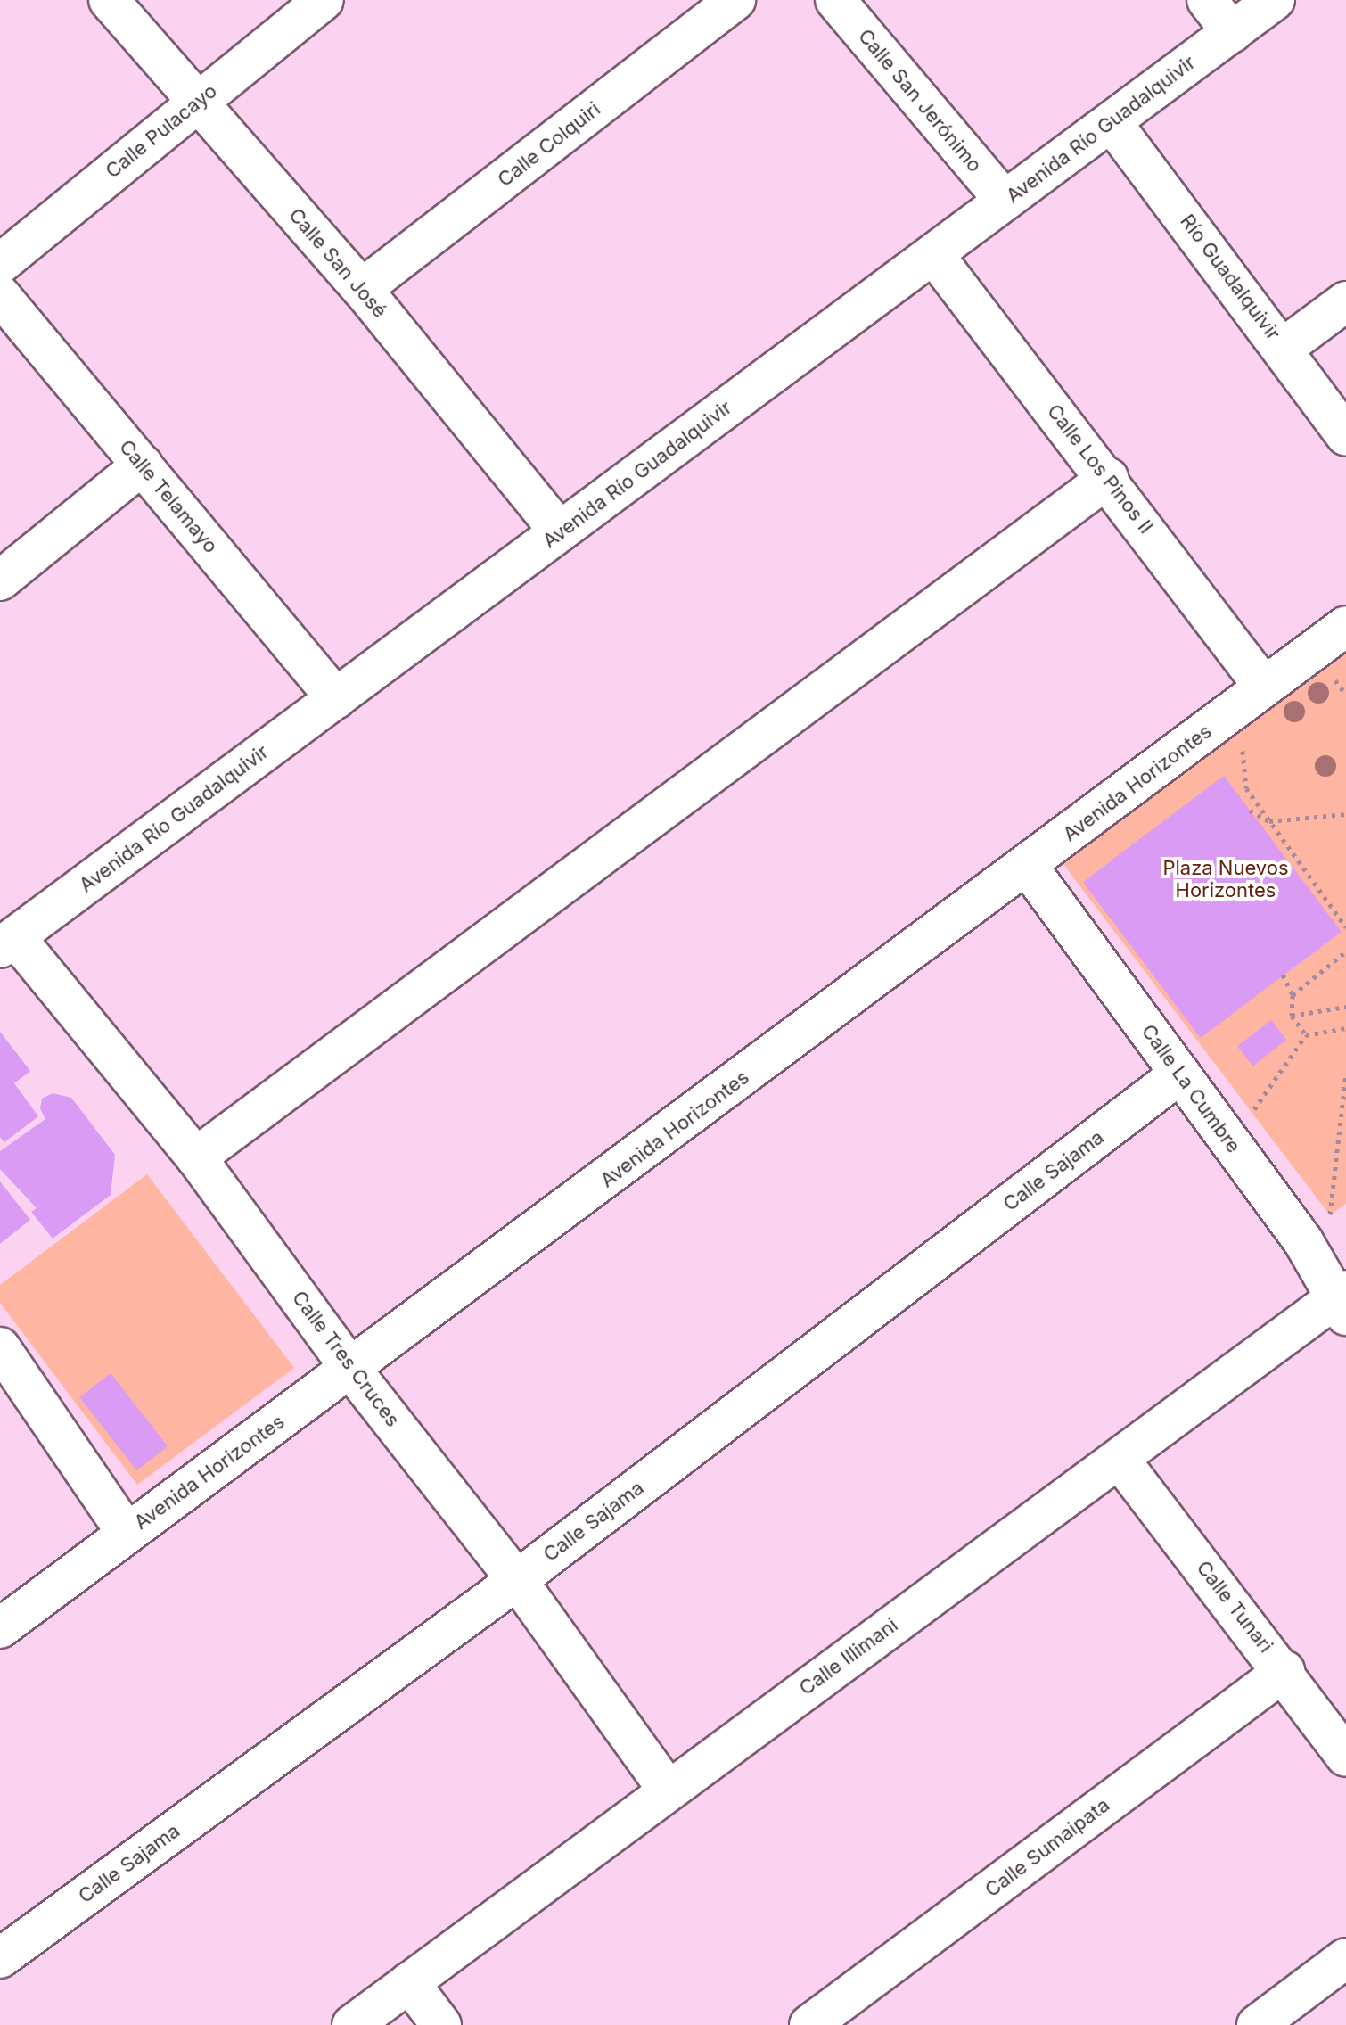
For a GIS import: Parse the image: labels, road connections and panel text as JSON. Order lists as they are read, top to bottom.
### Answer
{
  "streets": {
    "street": [
      "Calle San Jerónimo",
      "Avenida Río Guadalquivir",
      "Calle Pulacayo",
      "Calle Colquiri",
      "Calle San José",
      "Río Guadalquivir",
      "Calle Los Pinos II",
      "Calle Telamayo",
      "Avenida Horizontes",
      "Calle La Cumbre",
      "Calle Sajama",
      "Calle Tres Cruces",
      "Calle Tunari",
      "Calle Illimani",
      "Calle Sumaipata"
    ]
  },
  "crossings": [
    ["Calle San Jerónimo", "Avenida Río Guadalquivir"],
    ["Avenida Río Guadalquivir", "Calle San José"],
    ["Avenida Río Guadalquivir", "Río Guadalquivir"],
    ["Avenida Río Guadalquivir", "Calle Los Pinos II"],
    ["Avenida Río Guadalquivir", "Calle Telamayo"],
    ["Avenida Río Guadalquivir", "Calle Tres Cruces"],
    ["Calle Pulacayo", "Calle San José"],
    ["Calle Colquiri", "Calle San José"],
    ["Calle Los Pinos II", "Avenida Horizontes"],
    ["Avenida Horizontes", "Calle La Cumbre"],
    ["Avenida Horizontes", "Calle Tres Cruces"],
    ["Calle La Cumbre", "Calle Sajama"],
    ["Calle La Cumbre", "Calle Illimani"],
    ["Calle Sajama", "Calle Tres Cruces"],
    ["Calle Tres Cruces", "Calle Illimani"],
    ["Calle Tunari", "Calle Illimani"],
    ["Calle Tunari", "Calle Sumaipata"]
  ],
  "parks": ["Plaza Nuevos Horizontes"]
}
